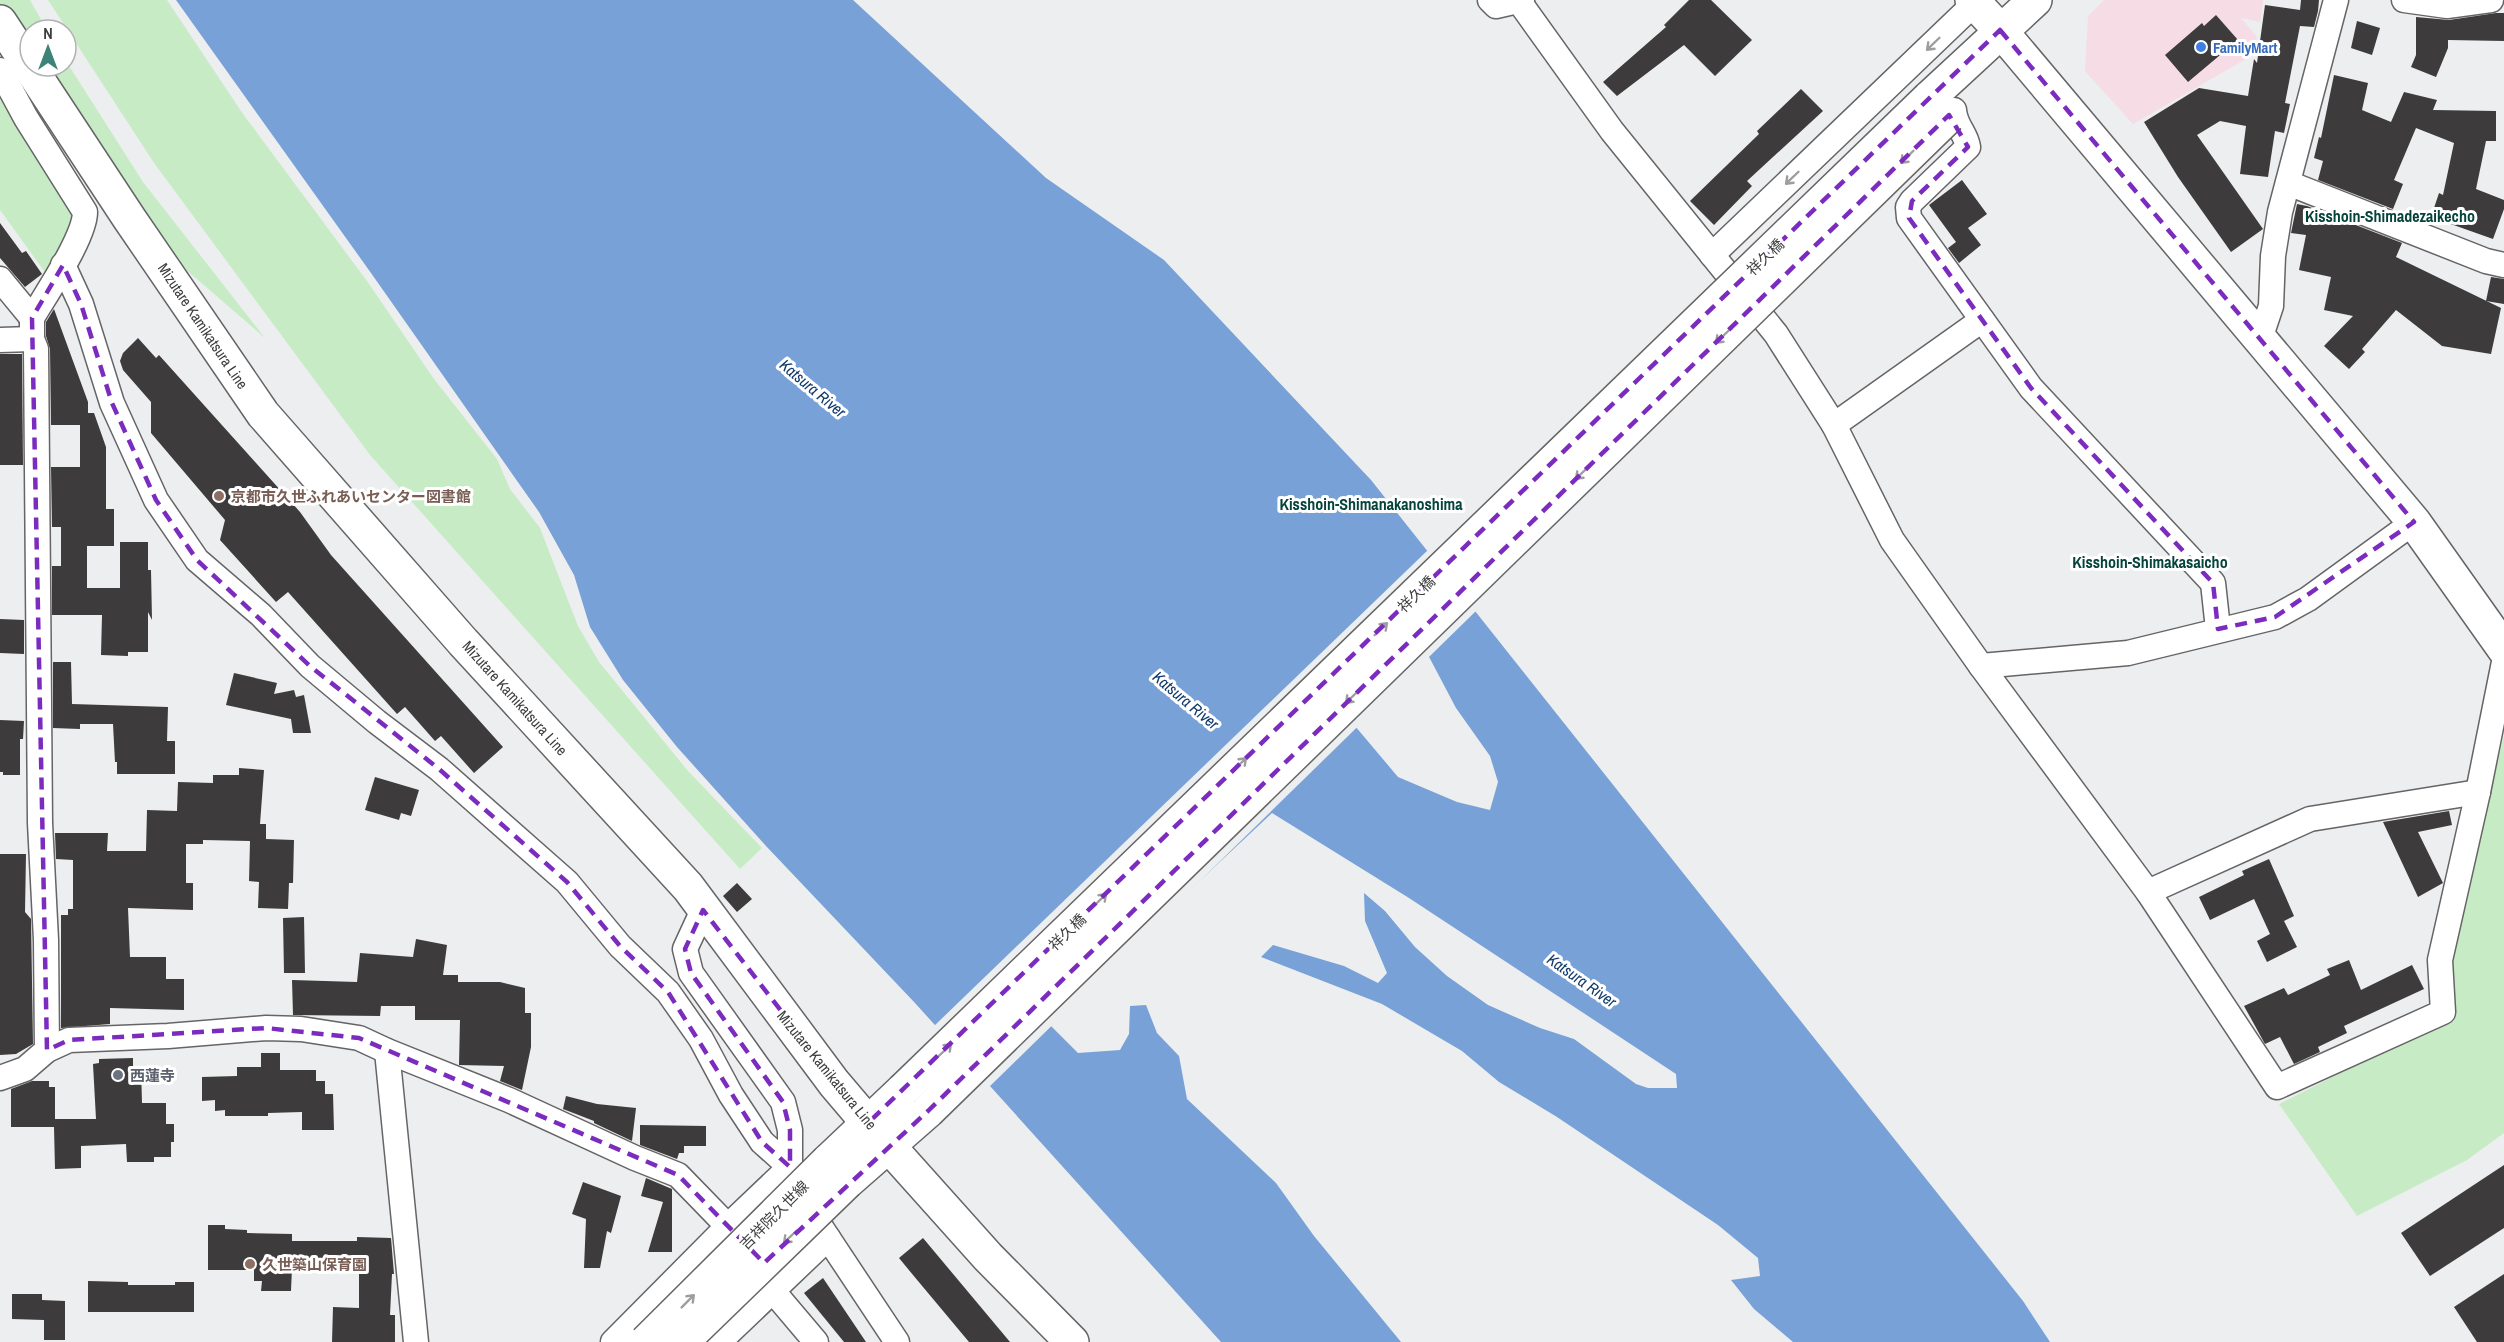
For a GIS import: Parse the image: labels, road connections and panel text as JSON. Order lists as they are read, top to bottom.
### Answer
{
  "streets": {
    "street": ["祥久橋", "Mizutare Kamikatsura Line", "吉祥院久世線"]
  },
  "crossings": [
    ["祥久橋", "吉祥院久世線"],
    ["Mizutare Kamikatsura Line", "吉祥院久世線"]
  ],
  "districts": ["Kisshoin-Shimadezaikecho", "Kisshoin-Shimanakanoshima", "Kisshoin-Shimakasaicho"],
  "water": ["Katsura River"],
  "places": [
    "FamilyMart",
    "京都市久世ふれあいセンター図書館",
    "西蓮寺",
    "久世築山保育園"
  ],
  "north": "top"
}
